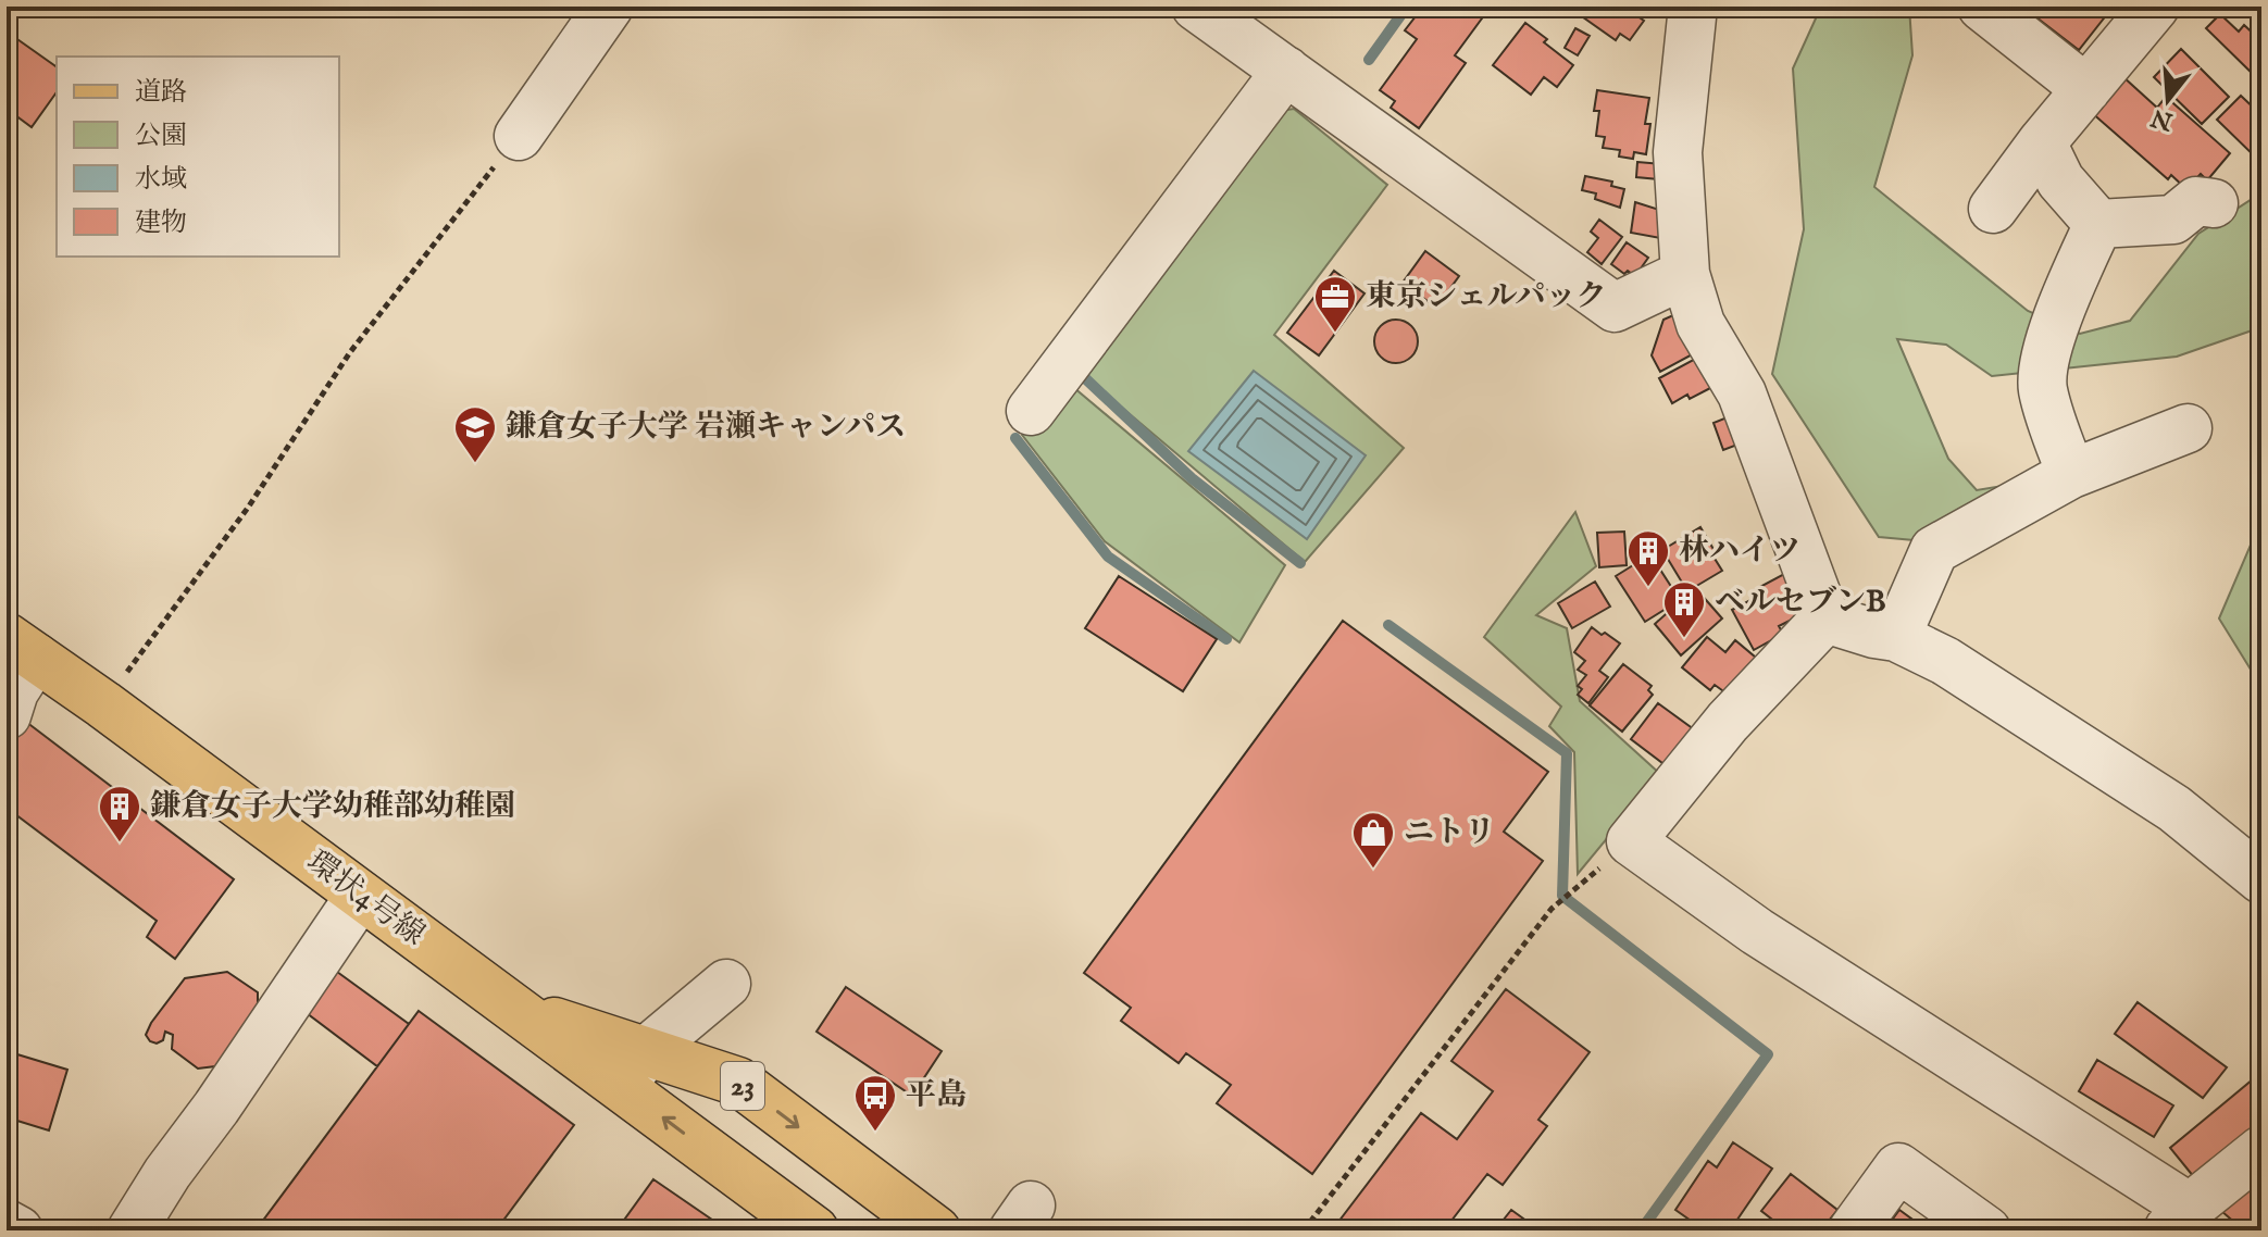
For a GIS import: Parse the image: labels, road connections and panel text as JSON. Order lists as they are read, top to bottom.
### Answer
{
  "streets": {
    "main road": ["環状4号線", "23"]
  },
  "places": {
    "office": ["東京シェルパック"],
    "school or university": ["鎌倉女子大学 岩瀬キャンパス"],
    "building": ["林ハイツ", "ベルセブンB", "鎌倉女子大学幼稚部幼稚園"],
    "shop": ["ニトリ"],
    "bus stop": ["平島"]
  },
  "legend": [
    "道路",
    "公園",
    "水域",
    "建物"
  ],
  "north": "bottom"
}
